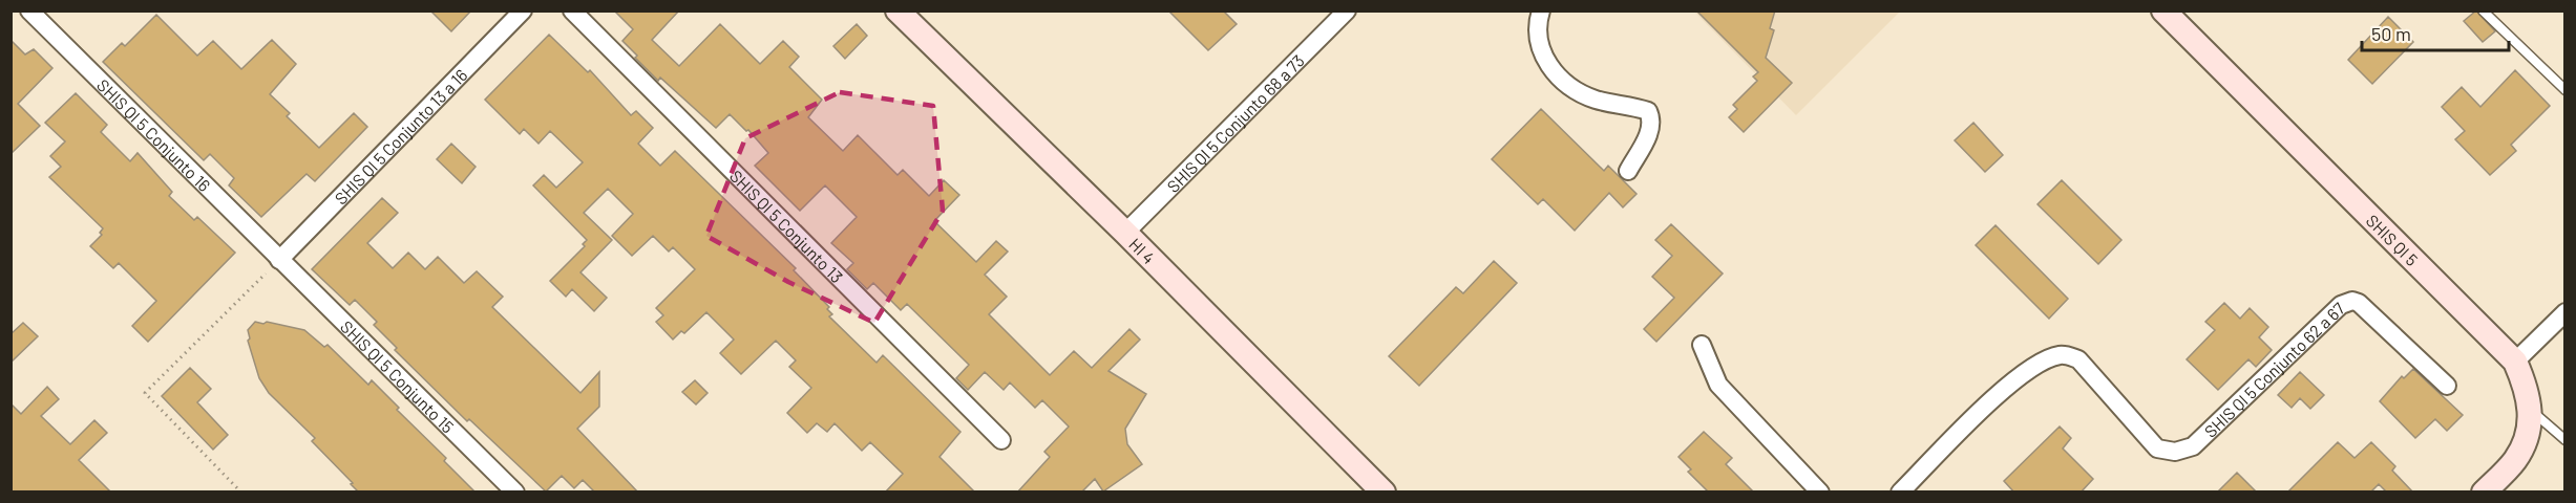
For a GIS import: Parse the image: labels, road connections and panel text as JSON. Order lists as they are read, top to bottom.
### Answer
{
  "streets": {
    "street": [
      "SHIS QI 5 Conjunto 68 a 73",
      "SHIS QI 5 Conjunto 16",
      "SHIS QI 5 Conjunto 13 a 16",
      "SHIS QI 5 Conjunto 13",
      "SHIS QI 5",
      "HI 4",
      "SHIS QI 5 Conjunto 62 a 67",
      "SHIS QI 5 Conjunto 15"
    ]
  },
  "crossings": [
    ["SHIS QI 5 Conjunto 68 a 73", "HI 4"],
    ["SHIS QI 5 Conjunto 16", "SHIS QI 5 Conjunto 13 a 16"],
    ["SHIS QI 5 Conjunto 16", "SHIS QI 5 Conjunto 15"],
    ["SHIS QI 5 Conjunto 13 a 16", "SHIS QI 5 Conjunto 15"]
  ],
  "scale_bar": "50 m"
}
